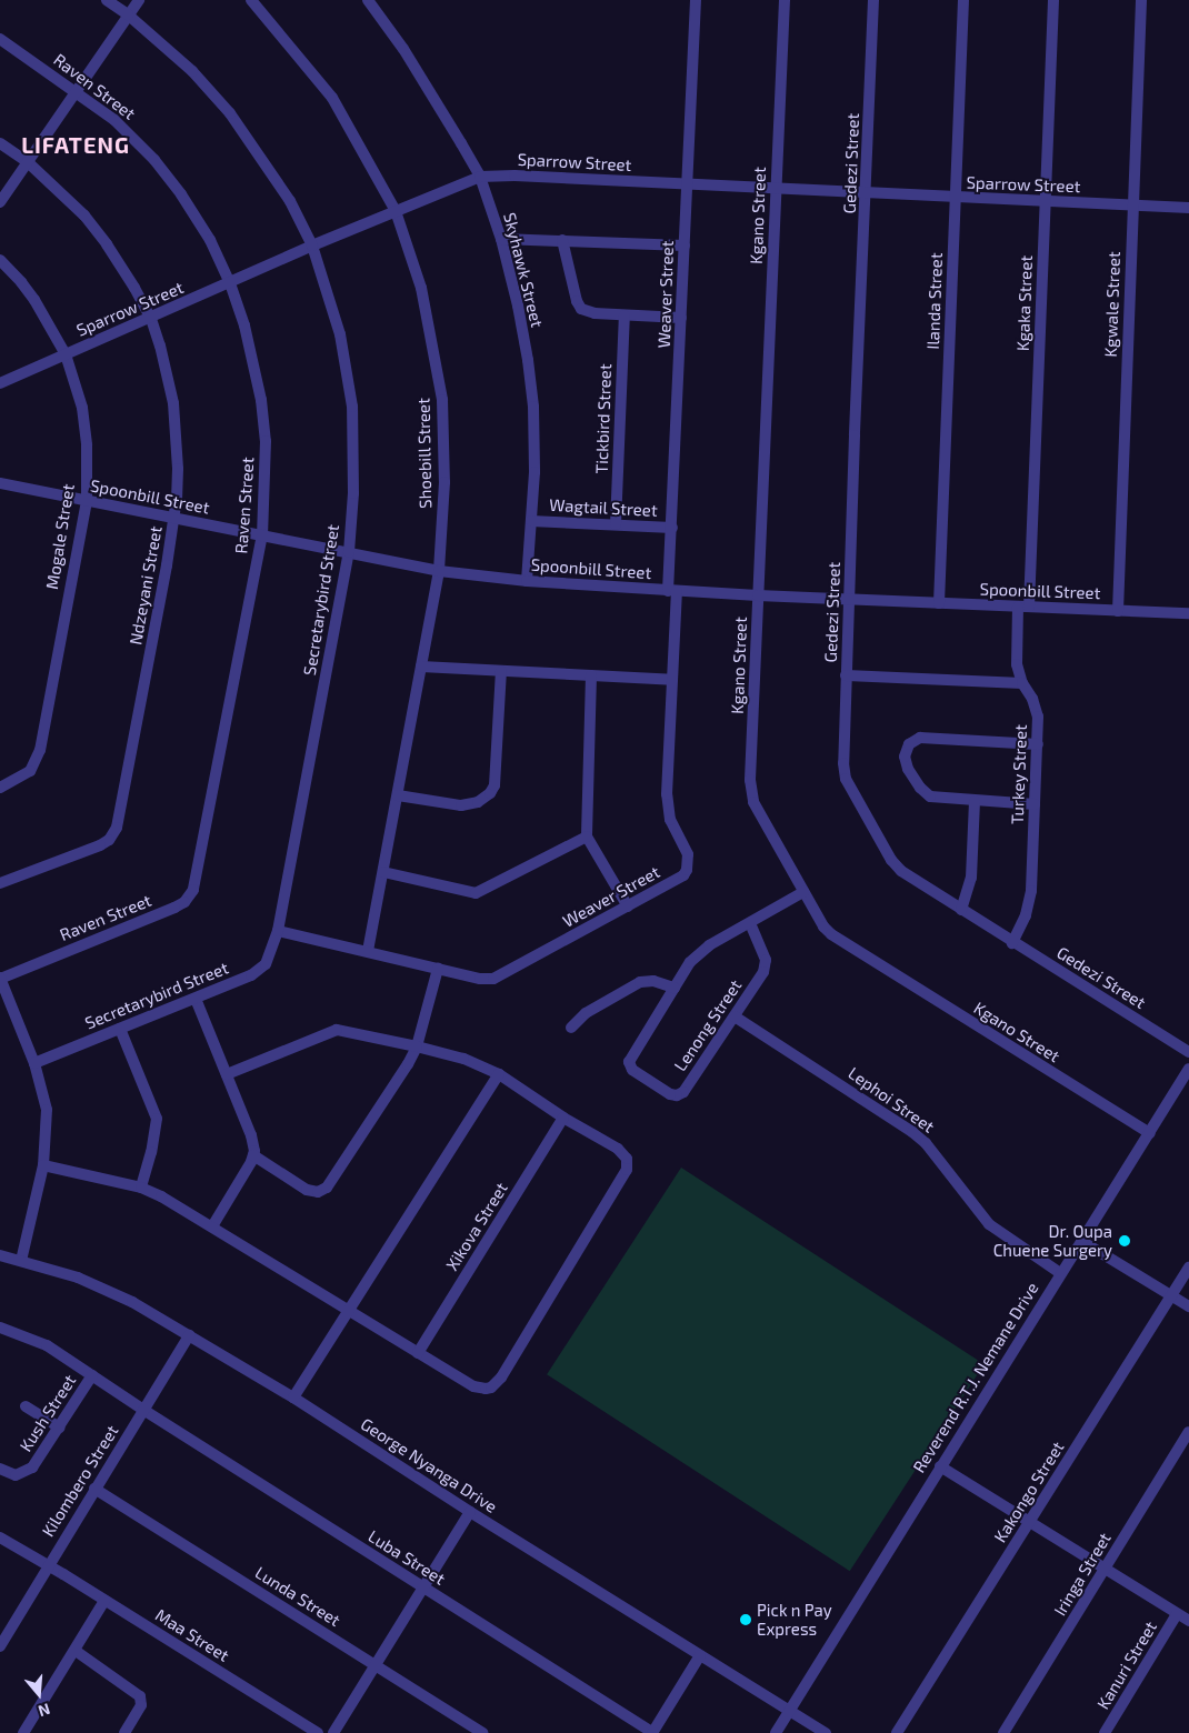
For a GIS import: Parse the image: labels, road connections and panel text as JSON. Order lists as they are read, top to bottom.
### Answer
{
  "streets": {
    "street": [
      "Raven Street",
      "Sparrow Street",
      "Gedezi Street",
      "Kgano Street",
      "Skyhawk Street",
      "Weaver Street",
      "Ilanda Street",
      "Kgaka Street",
      "Kgwale Street",
      "Tickbird Street",
      "Shoebill Street",
      "Spoonbill Street",
      "Wagtail Street",
      "Mogale Street",
      "Ndzeyani Street",
      "Secretarybird Street",
      "Turkey Street",
      "Lenong Street",
      "Lephoi Street",
      "Xikova Street",
      "Reverend R.T.J. Nemane Drive",
      "Kush Street",
      "George Nyanga Drive",
      "Kilombero Street",
      "Kakongo Street",
      "Luba Street",
      "Iringa Street",
      "Lunda Street",
      "Maa Street",
      "Kanuri Street"
    ]
  },
  "crossings": [
    ["Raven Street", "Sparrow Street"],
    ["Raven Street", "Spoonbill Street"],
    ["Sparrow Street", "Gedezi Street"],
    ["Sparrow Street", "Kgano Street"],
    ["Sparrow Street", "Skyhawk Street"],
    ["Sparrow Street", "Weaver Street"],
    ["Sparrow Street", "Ilanda Street"],
    ["Sparrow Street", "Kgaka Street"],
    ["Sparrow Street", "Kgwale Street"],
    ["Sparrow Street", "Shoebill Street"],
    ["Sparrow Street", "Mogale Street"],
    ["Sparrow Street", "Ndzeyani Street"],
    ["Sparrow Street", "Secretarybird Street"],
    ["Gedezi Street", "Spoonbill Street"],
    ["Gedezi Street", "Turkey Street"],
    ["Kgano Street", "Spoonbill Street"],
    ["Kgano Street", "Lenong Street"],
    ["Kgano Street", "Reverend R.T.J. Nemane Drive"],
    ["Skyhawk Street", "Spoonbill Street"],
    ["Skyhawk Street", "Wagtail Street"],
    ["Weaver Street", "Shoebill Street"],
    ["Weaver Street", "Spoonbill Street"],
    ["Weaver Street", "Wagtail Street"],
    ["Weaver Street", "Secretarybird Street"],
    ["Ilanda Street", "Spoonbill Street"],
    ["Kgaka Street", "Spoonbill Street"],
    ["Kgaka Street", "Turkey Street"],
    ["Kgwale Street", "Spoonbill Street"],
    ["Tickbird Street", "Wagtail Street"],
    ["Shoebill Street", "Spoonbill Street"],
    ["Spoonbill Street", "Mogale Street"],
    ["Spoonbill Street", "Ndzeyani Street"],
    ["Spoonbill Street", "Secretarybird Street"],
    ["Lenong Street", "Lephoi Street"],
    ["Lephoi Street", "Reverend R.T.J. Nemane Drive"],
    ["Reverend R.T.J. Nemane Drive", "George Nyanga Drive"],
    ["Kush Street", "Luba Street"],
    ["George Nyanga Drive", "Kilombero Street"],
    ["Kilombero Street", "Luba Street"],
    ["Kilombero Street", "Lunda Street"],
    ["Kilombero Street", "Maa Street"]
  ],
  "districts": ["LIFATENG"],
  "places": ["Dr. Oupa Chuene Surgery", "Pick n Pay Express"],
  "north": "bottom"
}
